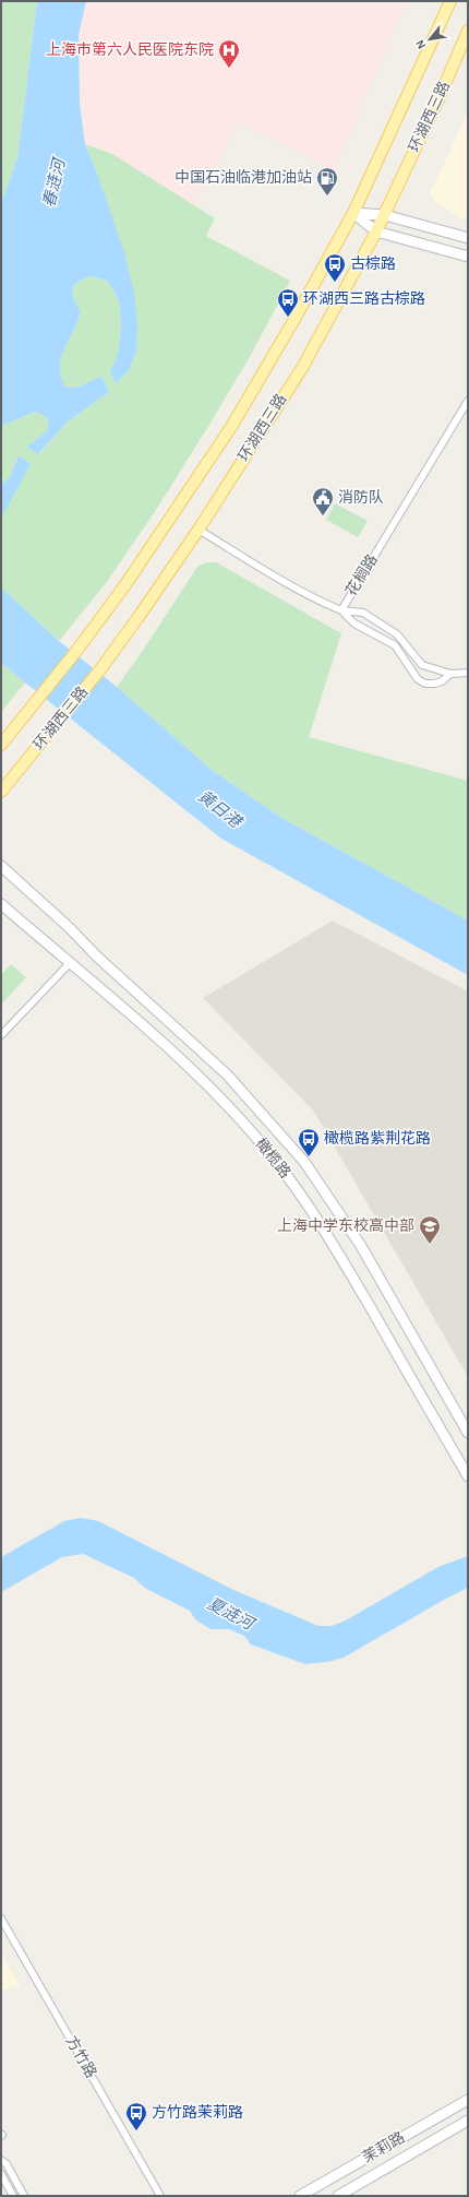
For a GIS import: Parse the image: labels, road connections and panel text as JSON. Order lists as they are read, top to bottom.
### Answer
{
  "streets": {
    "main road": ["环湖西三路", "橄榄路", "茉莉路"],
    "street": ["花榈路", "方竹路"]
  },
  "crossings": [
    ["环湖西三路", "花榈路"]
  ],
  "water": ["春涟河", "黄日港", "夏涟河"],
  "places": {
    "hospital": ["上海市第六人民医院东院"],
    "fuel station": ["中国石油临港加油站"],
    "bus stop": [
      "古棕路",
      "环湖西三路古棕路",
      "橄榄路紫荆花路",
      "方竹路茉莉路"
    ],
    "public building": ["消防队"],
    "school or university": ["上海中学东校高中部"]
  },
  "north": "bottom left"
}
